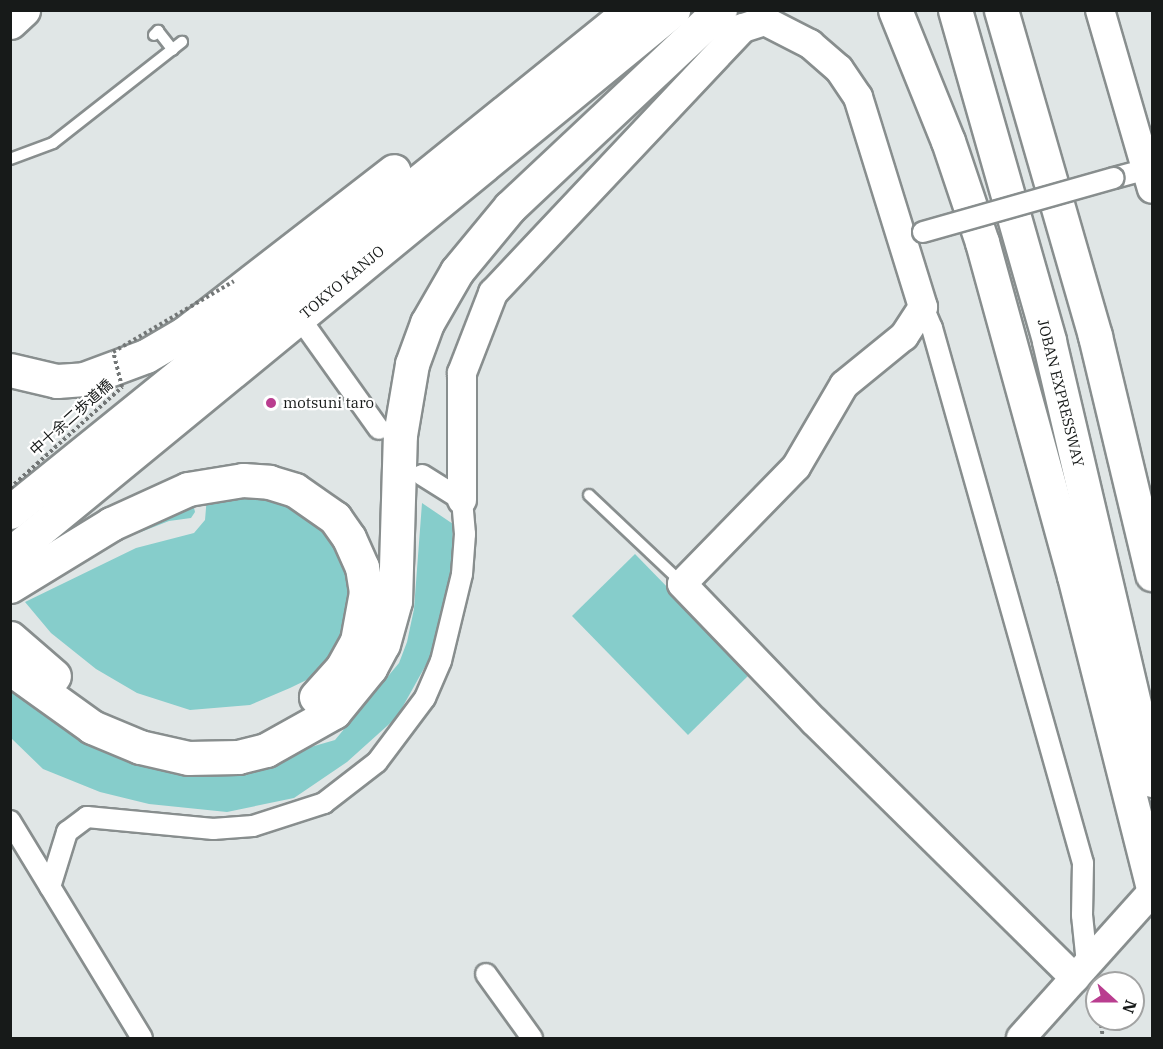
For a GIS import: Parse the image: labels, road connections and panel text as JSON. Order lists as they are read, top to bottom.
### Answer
{
  "streets": {
    "highway": ["TOKYO KANJO", "JOBAN EXPRESSWAY"],
    "path": ["中十余二歩道橋"]
  },
  "places": ["motsuni taro"],
  "north": "right"
}
